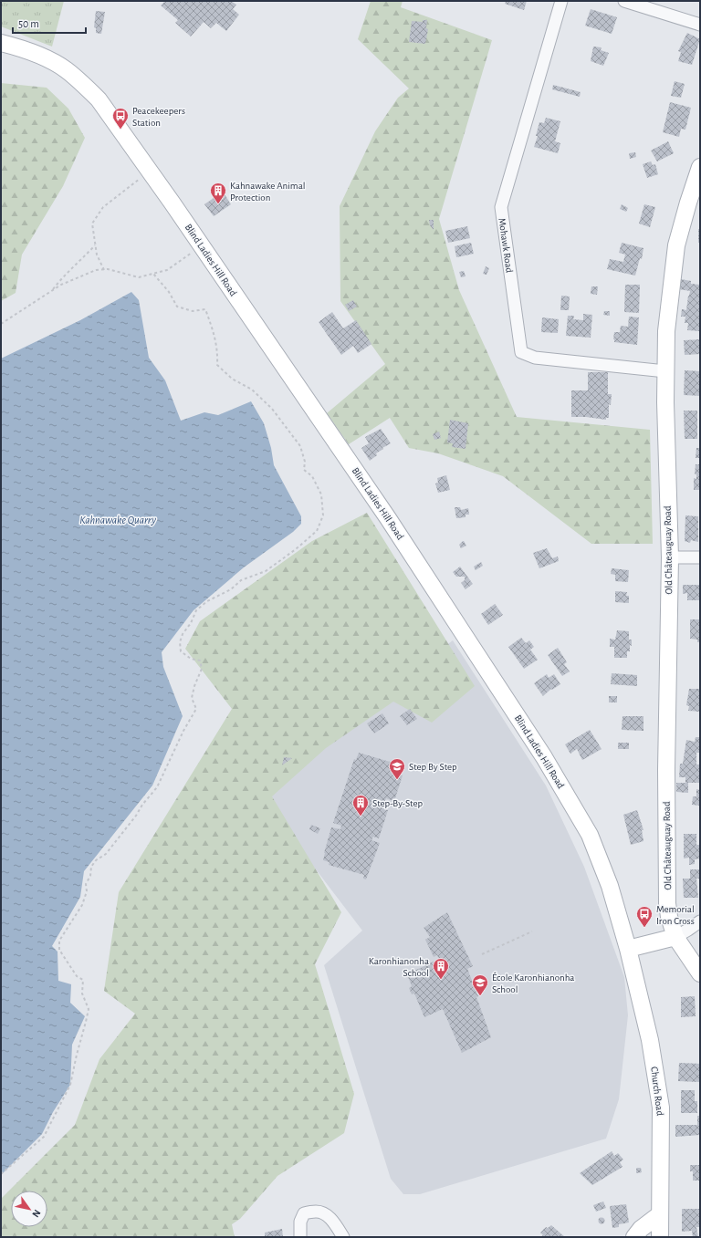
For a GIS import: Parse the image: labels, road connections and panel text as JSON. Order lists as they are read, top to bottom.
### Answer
{
  "streets": {
    "street": [
      "Mohawk Road",
      "Blind Ladies Hill Road",
      "Old Châteauguay Road",
      "Church Road"
    ]
  },
  "crossings": [
    ["Mohawk Road", "Old Châteauguay Road"],
    ["Blind Ladies Hill Road", "Church Road"]
  ],
  "water": ["Kahnawake Quarry"],
  "places": {
    "bus stop": ["Peacekeepers Station", "Memorial Iron Cross"],
    "building": ["Kahnawake Animal Protection", "Step-By-Step", "Karonhianonha School"],
    "school or university": ["Step By Step", "École Karonhianonha School"]
  },
  "scale_bar": "50 m",
  "north": "bottom right"
}
